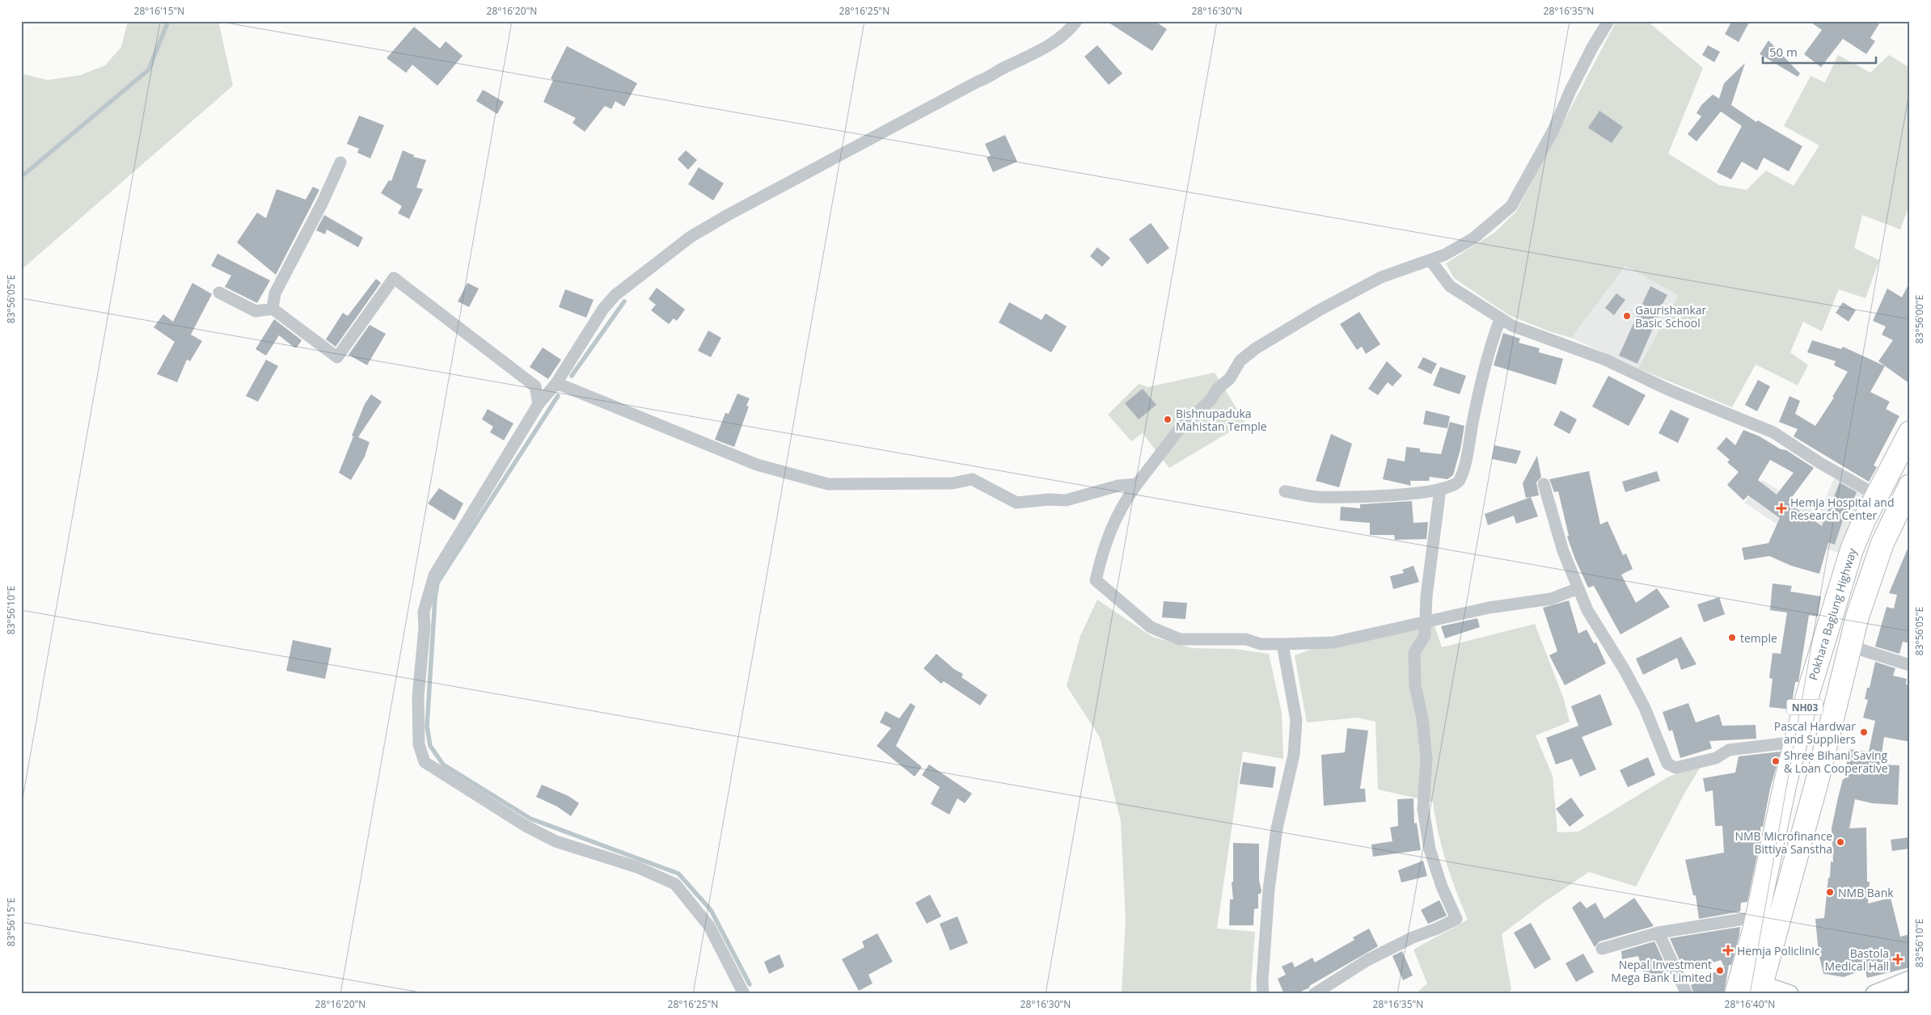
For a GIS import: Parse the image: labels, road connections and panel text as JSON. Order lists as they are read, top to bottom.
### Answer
{
  "streets": {
    "highway": ["Pokhara Baglung Highway", "NH03"]
  },
  "places": {
    "other": [
      "Gaurishankar Basic School",
      "Bishnupaduka Mahistan Temple",
      "temple",
      "Pascal Hardwar and Suppliers",
      "Shree Bihani Saving & Loan Cooperative",
      "NMB Microfinance Bittiya Sanstha",
      "NMB Bank",
      "Nepal Investment Mega Bank Limited"
    ],
    "health": ["Hemja Hospital and Research Center", "Hemja Policlinic", "Bastola Medical Hall"]
  },
  "scale_bar": "50 m",
  "coordinates": [
    "28°16'15\"N",
    "28°16'20\"N",
    "28°16'25\"N",
    "28°16'30\"N",
    "28°16'35\"N",
    "83°56'05\"E",
    "83°56'00\"E",
    "83°56'10\"E",
    "83°56'15\"E",
    "28°16'40\"N"
  ]
}
